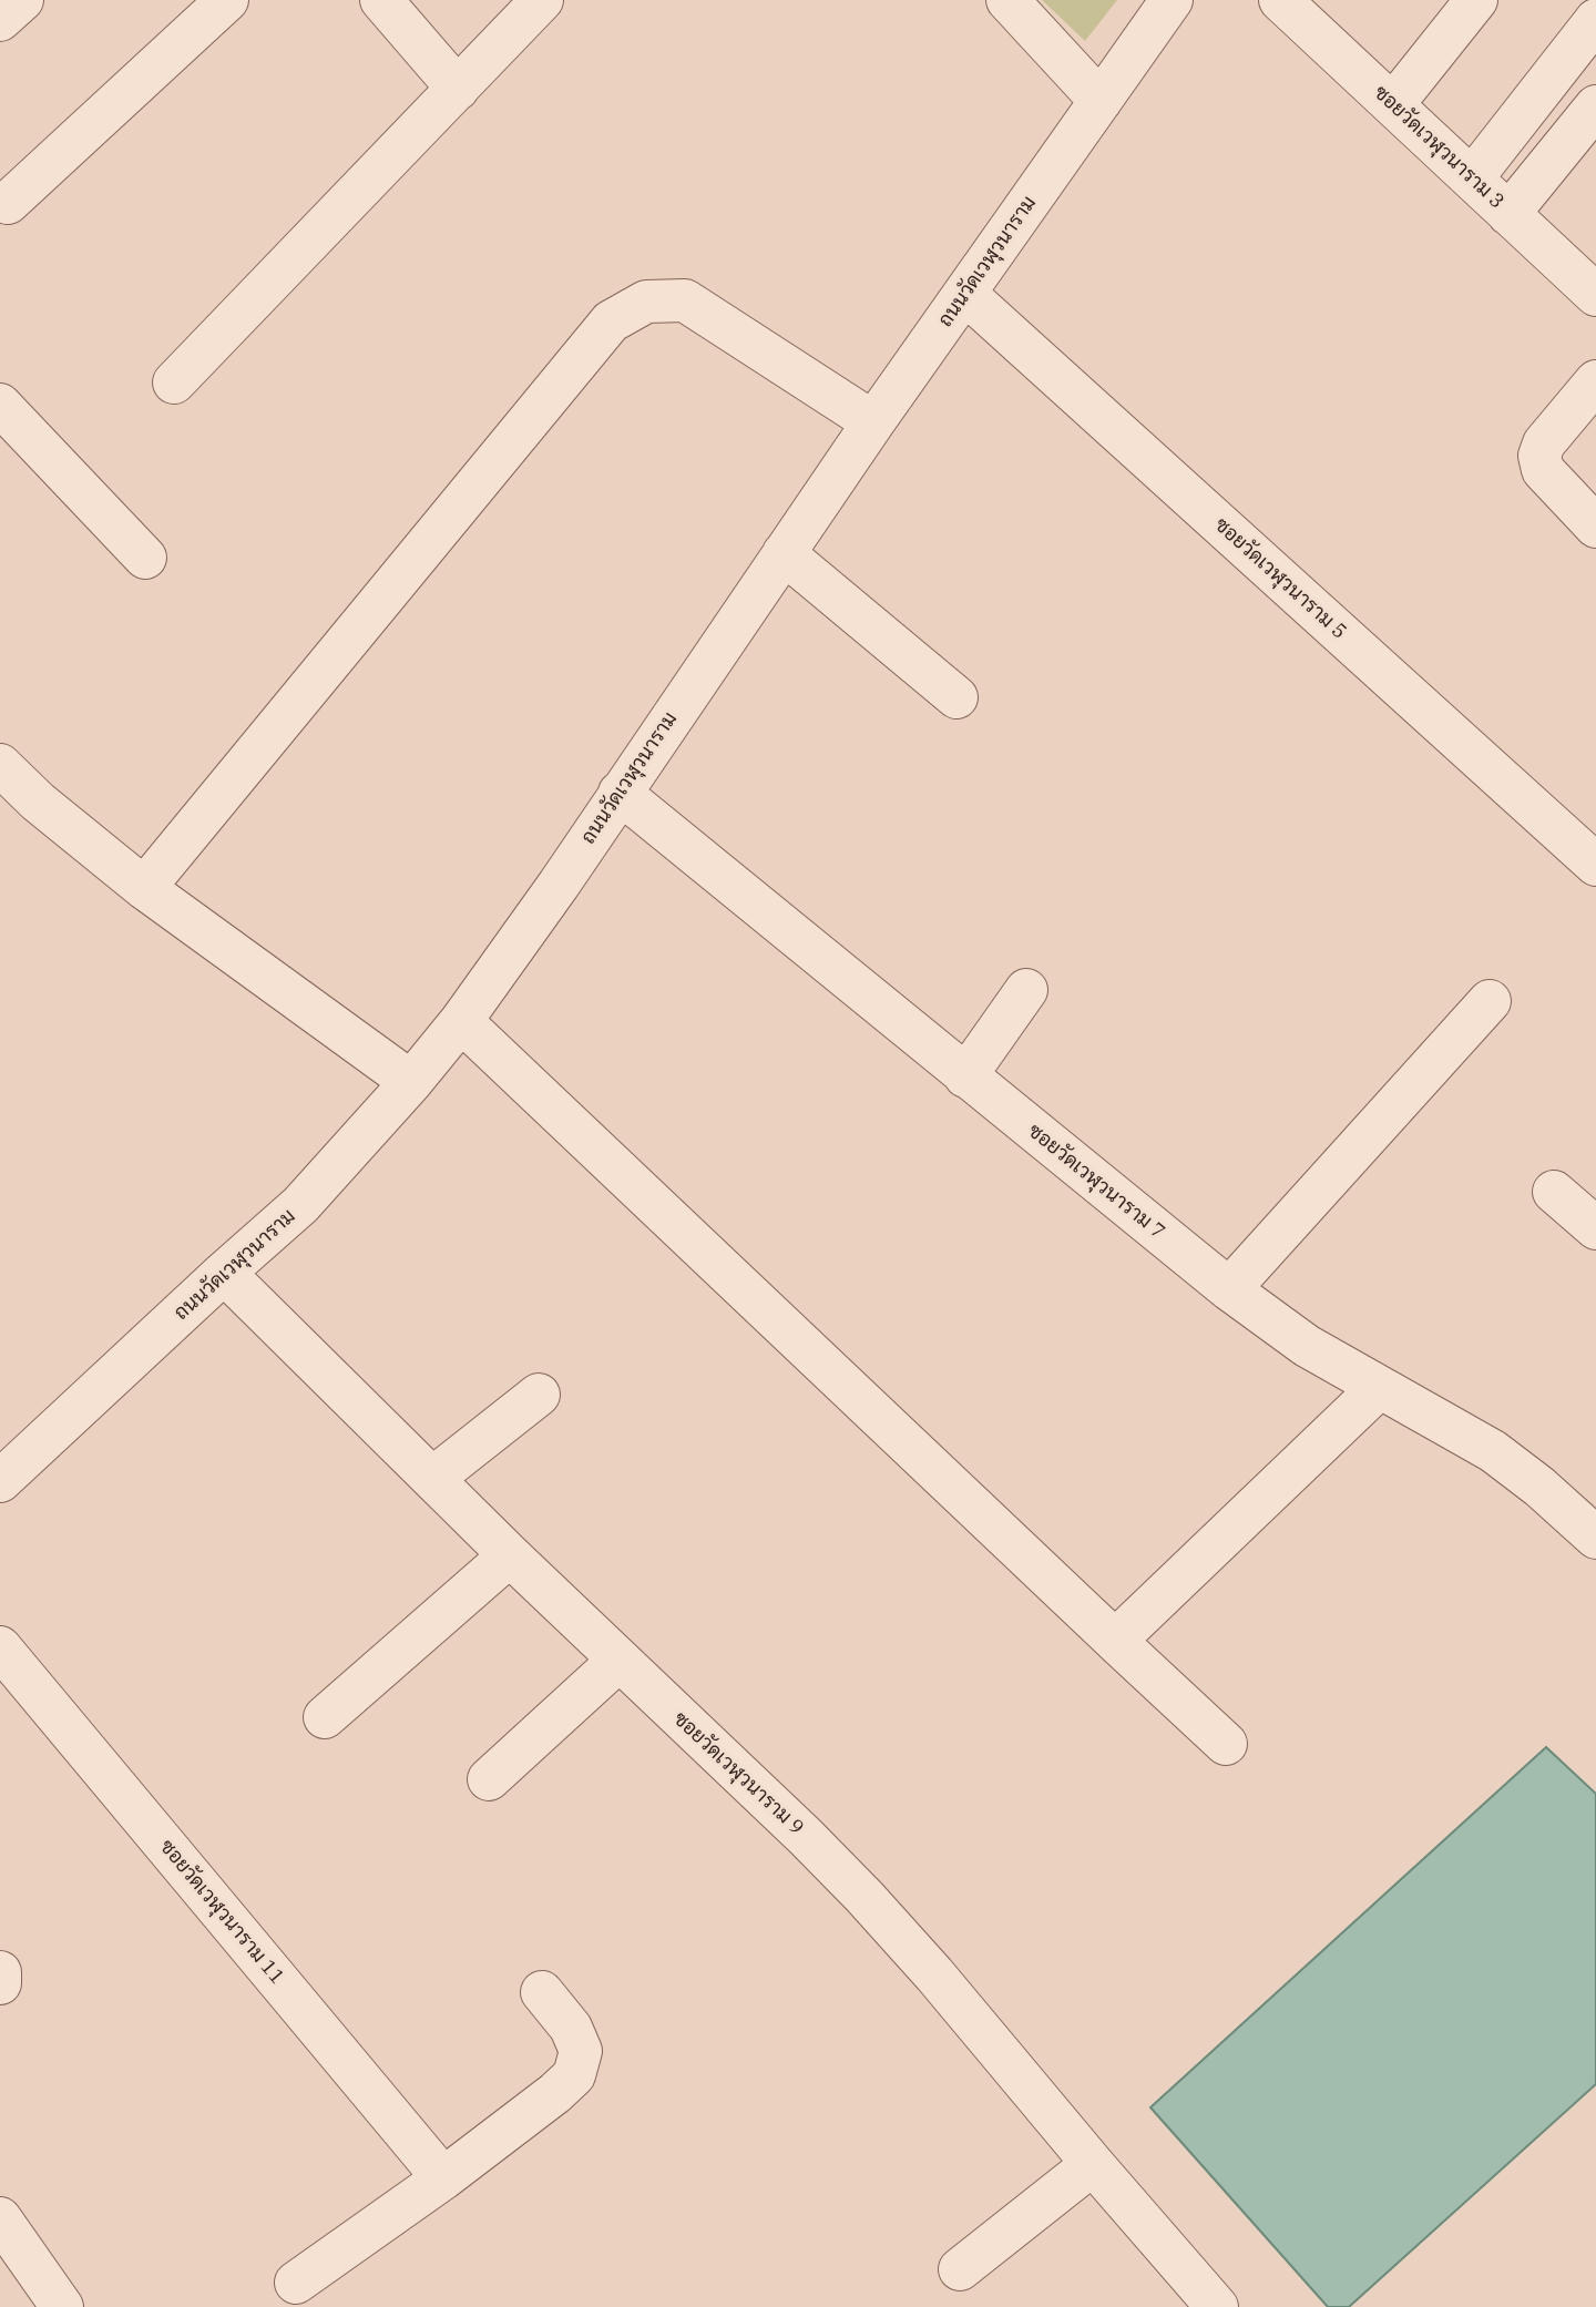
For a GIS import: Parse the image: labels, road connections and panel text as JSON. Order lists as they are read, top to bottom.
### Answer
{
  "streets": {
    "street": [
      "ซอยวัดเวฬุวนาราม 3",
      "ถนนวัดเวฬุวนาราม",
      "ซอยวัดเวฬุวนาราม 5",
      "ซอยวัดเวฬุวนาราม 7",
      "ซอยวัดเวฬุวนาราม 9",
      "ซอยวัดเวฬุวนาราม 11"
    ]
  },
  "crossings": [
    ["ถนนวัดเวฬุวนาราม", "ซอยวัดเวฬุวนาราม 5"],
    ["ถนนวัดเวฬุวนาราม", "ซอยวัดเวฬุวนาราม 7"],
    ["ถนนวัดเวฬุวนาราม", "ซอยวัดเวฬุวนาราม 9"]
  ]
}
